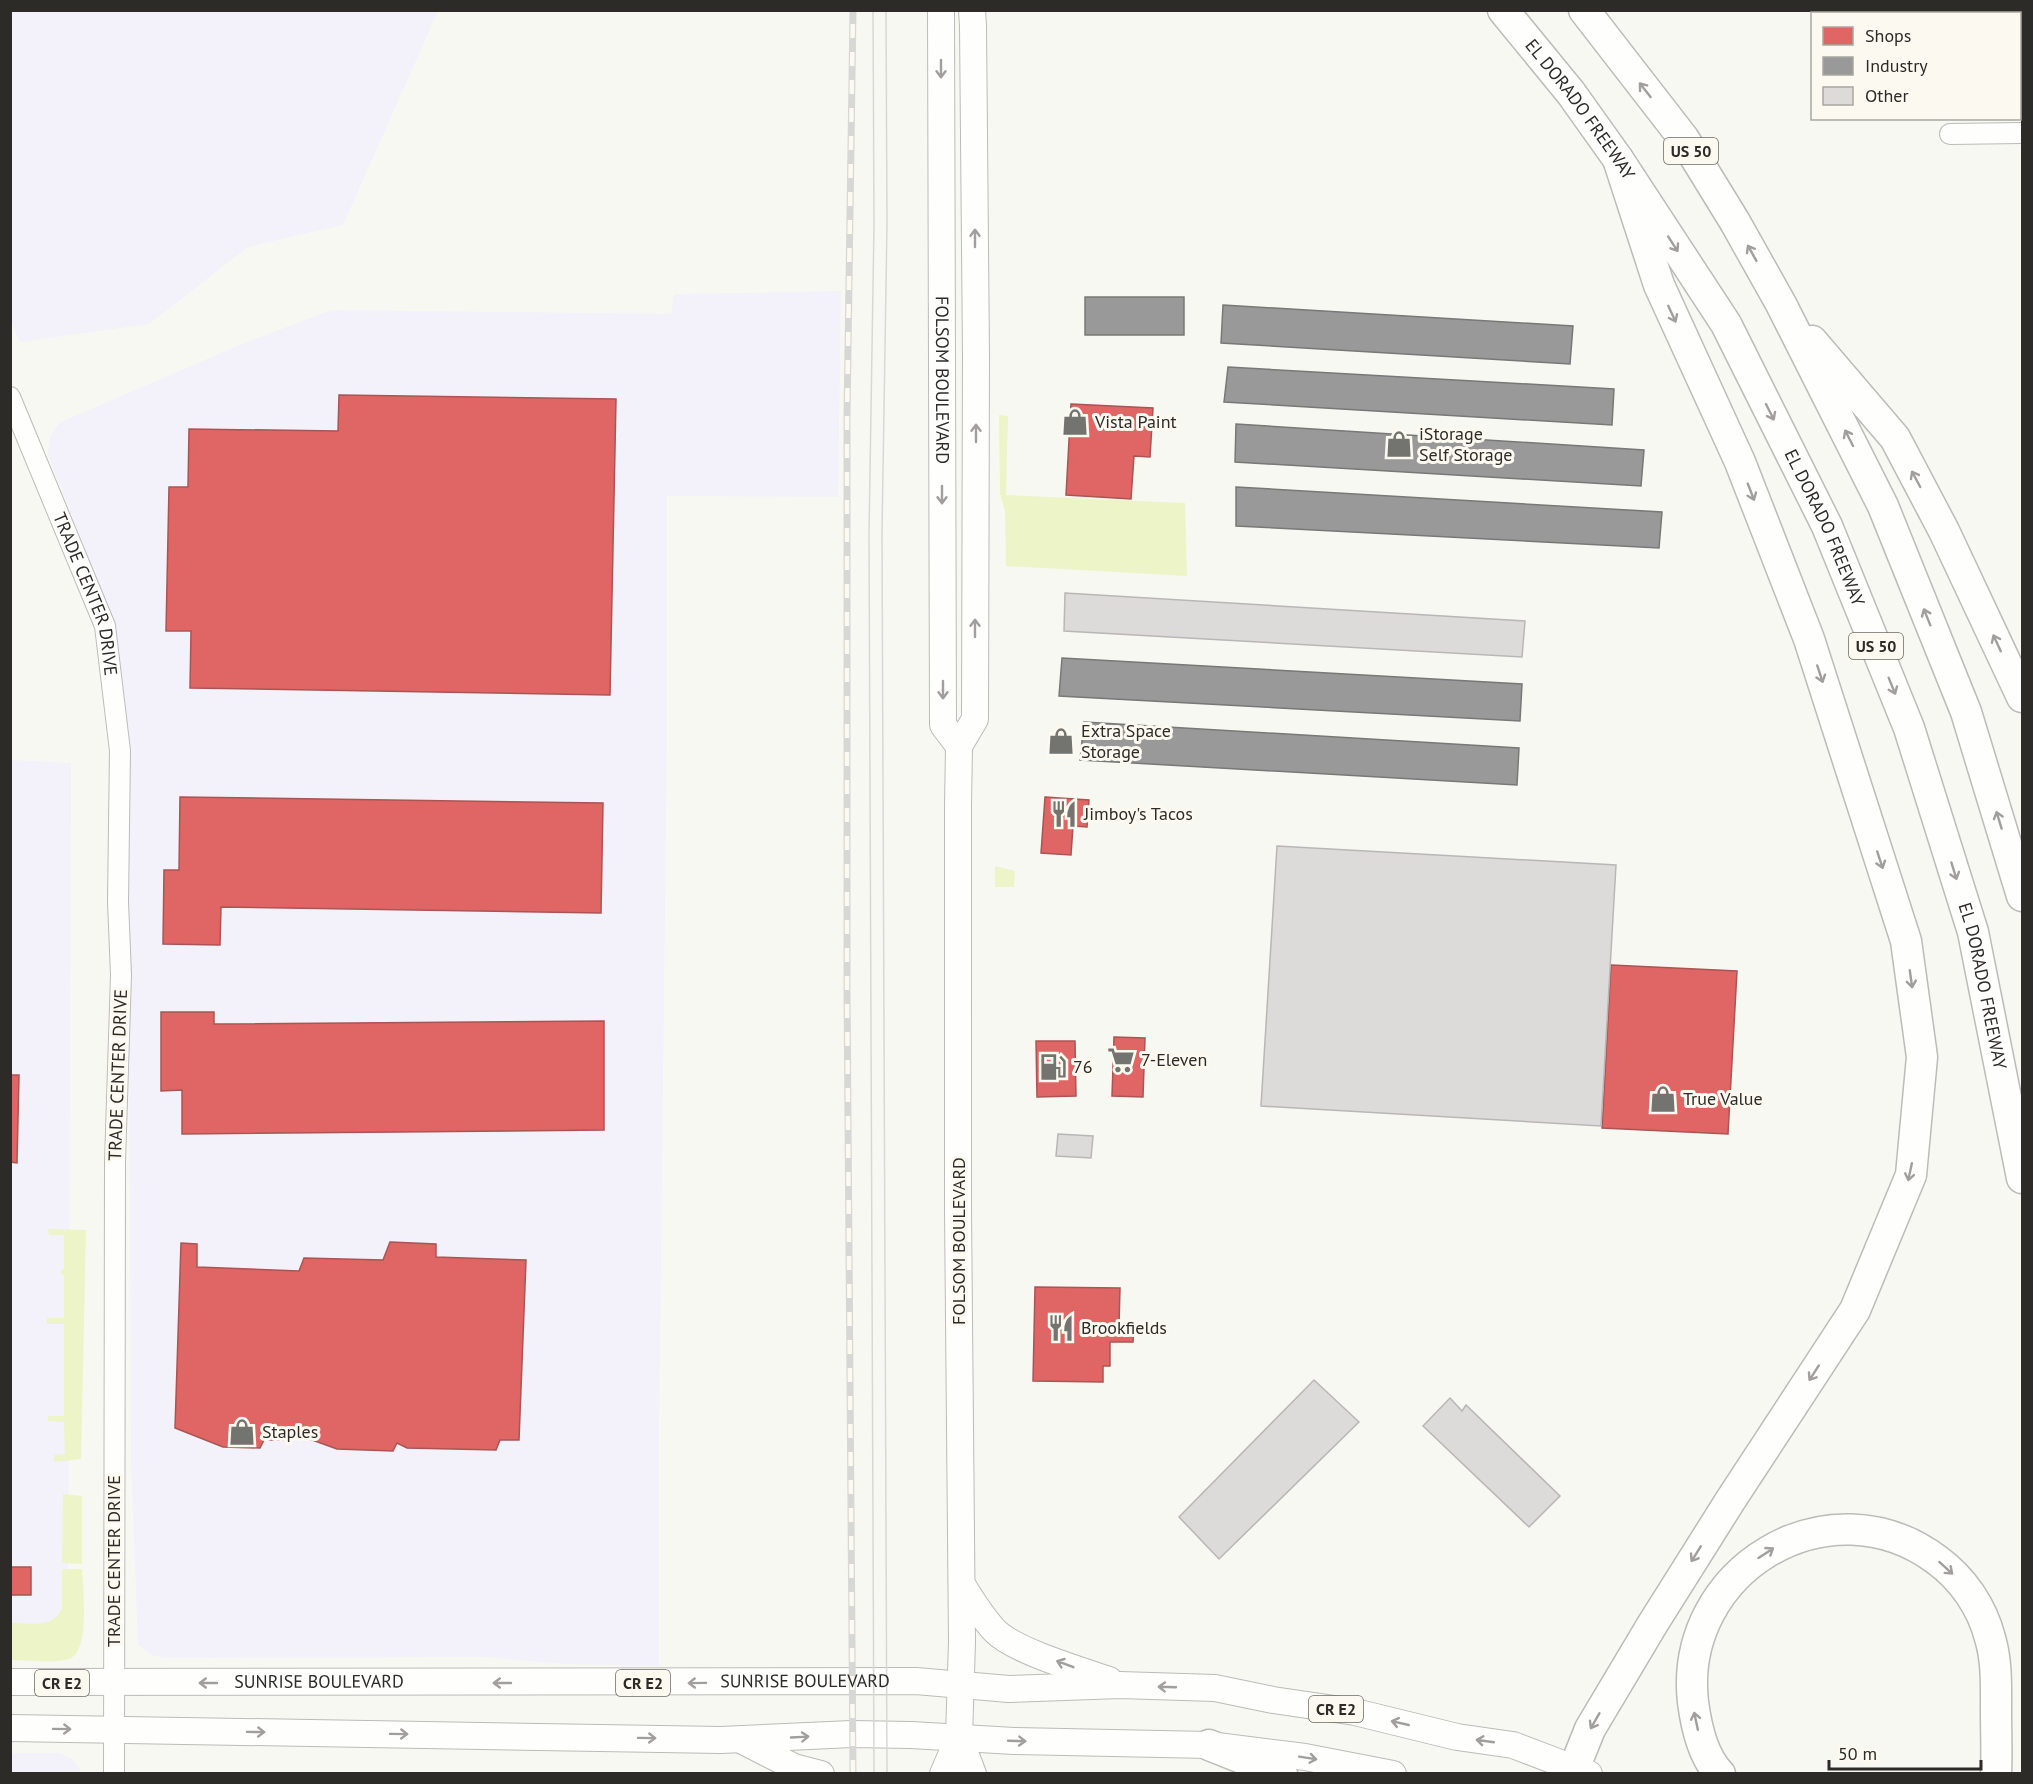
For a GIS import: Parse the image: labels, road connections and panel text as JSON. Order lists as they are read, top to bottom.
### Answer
{
  "streets": {
    "highway": ["EL DORADO FREEWAY", "US 50"],
    "main road": ["FOLSOM BOULEVARD", "SUNRISE BOULEVARD", "CR E2"],
    "street": ["TRADE CENTER DRIVE"]
  },
  "crossings": [
    ["FOLSOM BOULEVARD", "SUNRISE BOULEVARD"],
    ["TRADE CENTER DRIVE", "SUNRISE BOULEVARD"]
  ],
  "places": {
    "shop": [
      "Vista Paint",
      "iStorage Self Storage",
      "Extra Space Storage",
      "True Value",
      "Staples"
    ],
    "restaurant": ["Jimboy's Tacos", "Brookfields"],
    "supermarket": ["7-Eleven"],
    "fuel station": ["76"]
  },
  "legend": ["Shops", "Industry", "Other"],
  "scale_bar": "50 m"
}
